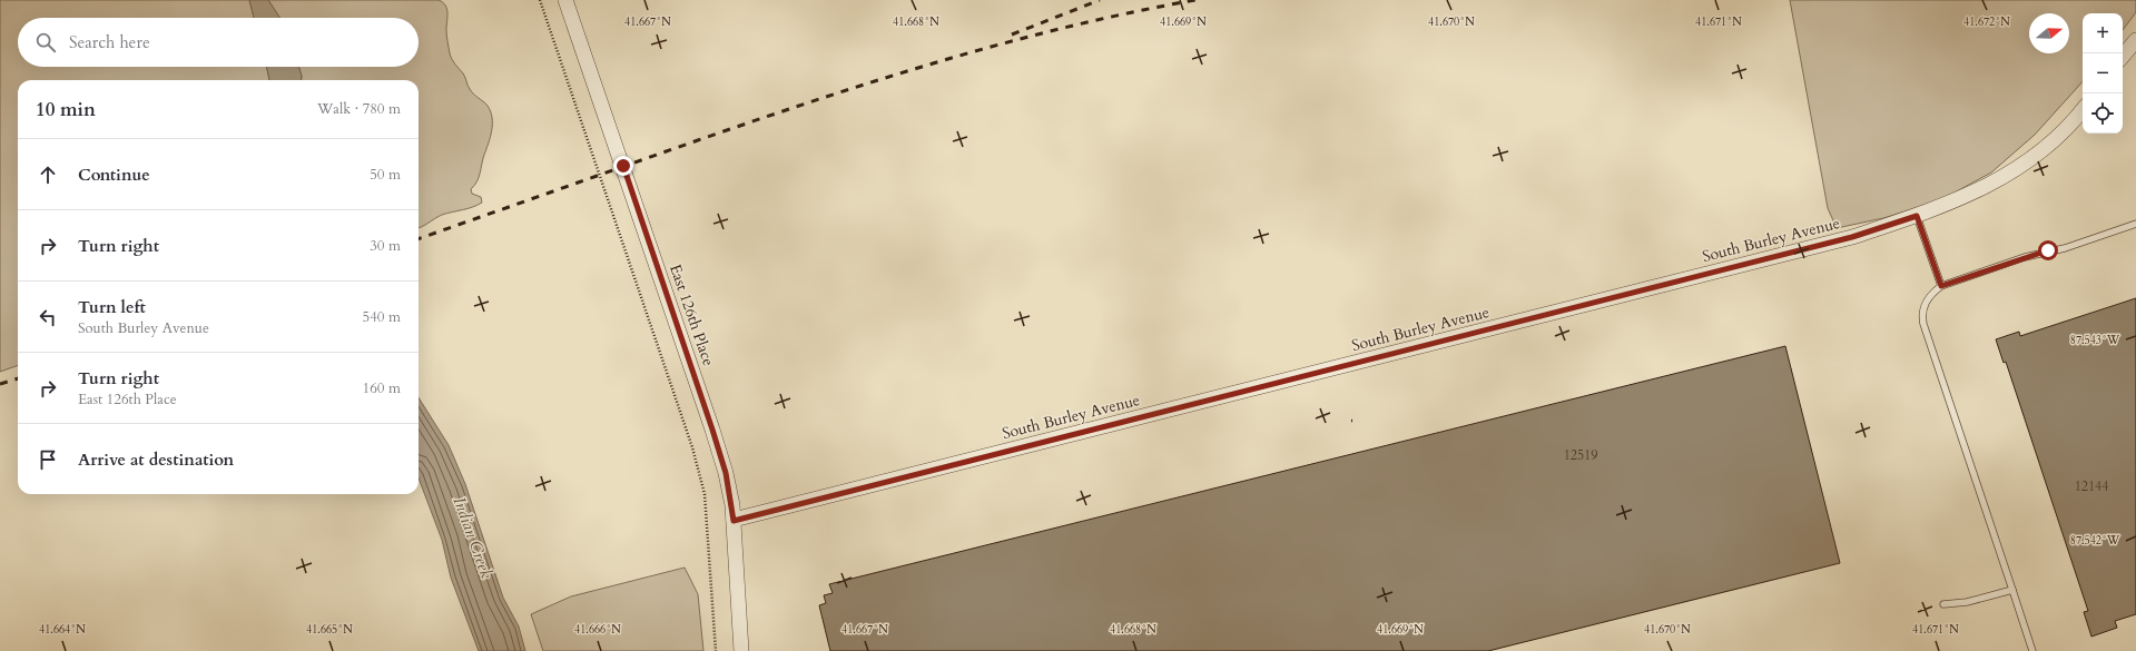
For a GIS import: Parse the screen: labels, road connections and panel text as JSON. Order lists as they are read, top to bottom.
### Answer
{
  "streets": {
    "street": ["South Burley Avenue", "East 126th Place"]
  },
  "crossings": [
    ["South Burley Avenue", "East 126th Place"]
  ],
  "water": ["Indian Creek"],
  "house_numbers": ["12519", "12144"],
  "north": "right",
  "page": {
    "map_buttons": ["+", "−"],
    "search": "Search here",
    "heading": ["10 min", "Walk · 780 m"],
    "list": [
      ["Continue", "50 m"],
      ["Turn right", "30 m"],
      ["Turn left", "South Burley Avenue", "540 m"],
      ["Turn right", "East 126th Place", "160 m"],
      "Arrive at destination"
    ]
  },
  "coordinates": [
    "41.667°N",
    "41.668°N",
    "41.670°N",
    "41.671°N",
    "41.672°N",
    "41.669°N",
    "87.543°W",
    "87.542°W",
    "41.664°N",
    "41.665°N",
    "41.666°N"
  ]
}
